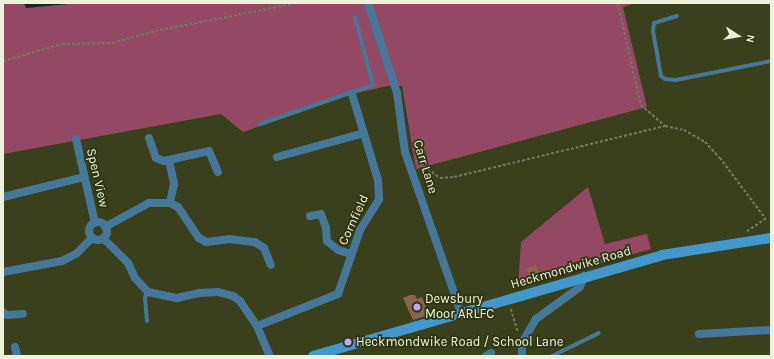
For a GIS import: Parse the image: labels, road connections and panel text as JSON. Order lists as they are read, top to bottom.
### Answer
{
  "streets": {
    "main road": ["Heckmondwike Road"],
    "street": ["Carr Lane", "Spen View", "Cornfield"]
  },
  "crossings": [
    ["Carr Lane", "Heckmondwike Road"]
  ],
  "places": ["Dewsbury Moor ARLFC", "Heckmondwike Road / School Lane"],
  "north": "right"
}
